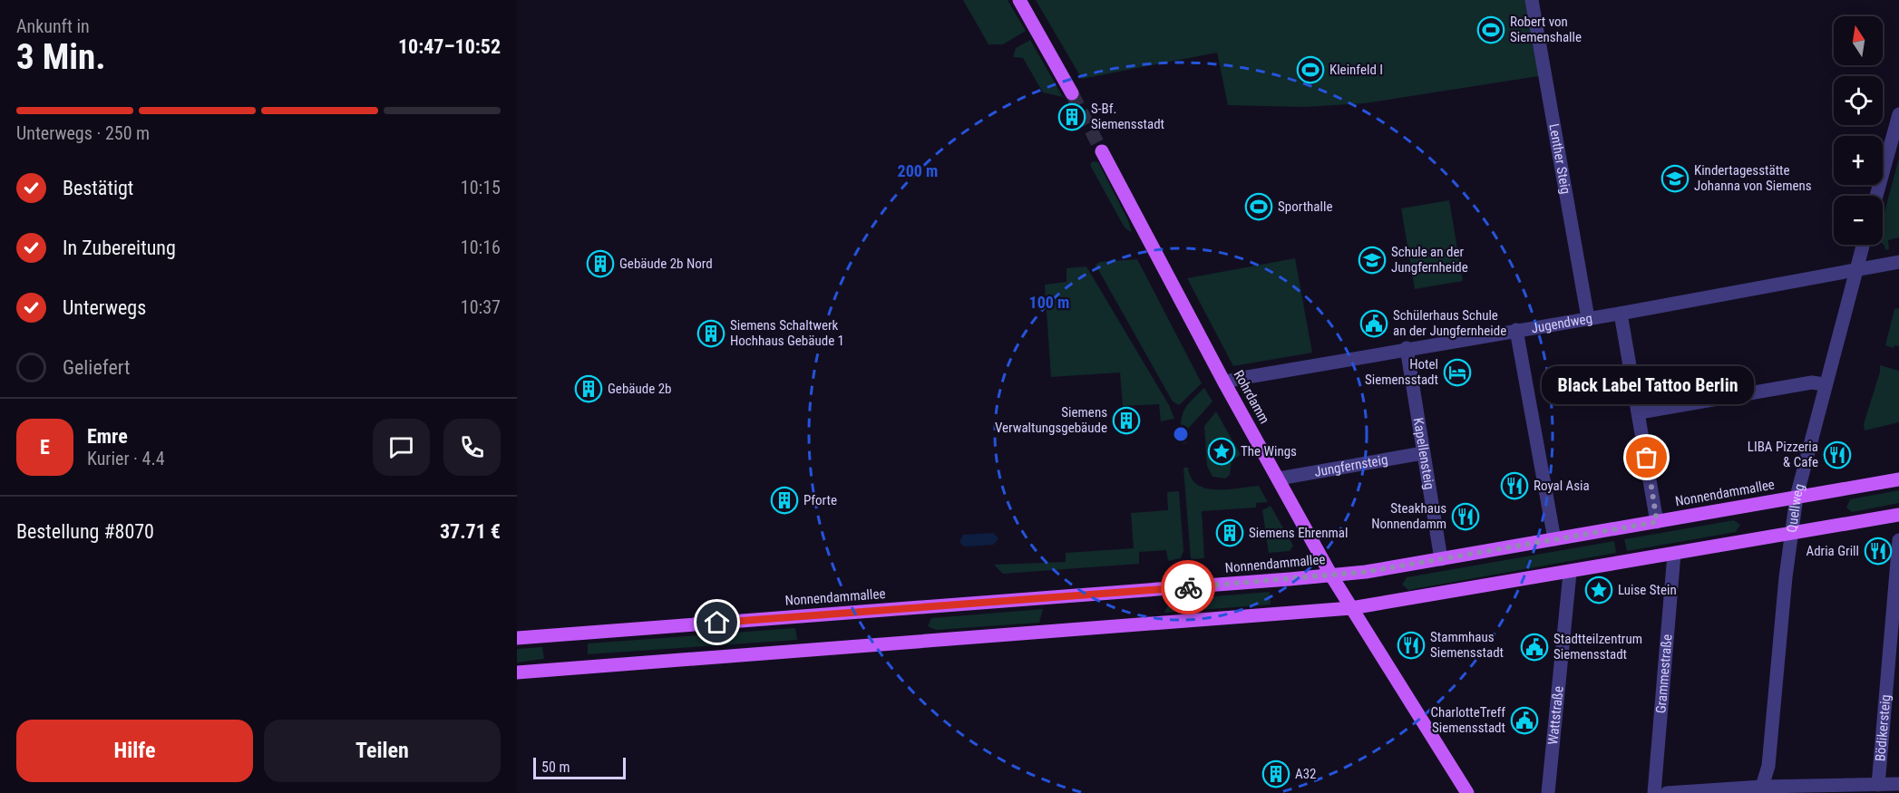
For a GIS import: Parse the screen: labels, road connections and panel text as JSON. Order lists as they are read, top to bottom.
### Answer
{
  "streets": {
    "main road": ["Rohrdamm", "Nonnendammallee"],
    "street": [
      "Lenther Steig",
      "Jugendweg",
      "Kapellensteig",
      "Jungfernsteig",
      "Quellweg",
      "Grammestraße",
      "Wattstraße",
      "Bödikersteig"
    ]
  },
  "crossings": [
    ["Lenther Steig", "Jugendweg"],
    ["Jugendweg", "Rohrdamm"],
    ["Jugendweg", "Kapellensteig"],
    ["Jugendweg", "Quellweg"],
    ["Rohrdamm", "Jungfernsteig"],
    ["Rohrdamm", "Nonnendammallee"],
    ["Kapellensteig", "Jungfernsteig"],
    ["Kapellensteig", "Nonnendammallee"],
    ["Nonnendammallee", "Quellweg"]
  ],
  "places": {
    "sports": ["Robert von Siemenshalle", "Kleinfeld I", "Sporthalle"],
    "building": [
      "S-Bf. Siemensstadt",
      "Gebäude 2b Nord",
      "Siemens Schaltwerk Hochhaus Gebäude 1",
      "Gebäude 2b",
      "Siemens Verwaltungsgebäude",
      "Pforte",
      "Siemens Ehrenmal",
      "A32"
    ],
    "school or university": ["Kindertagesstätte Johanna von Siemens", "Schule an der Jungfernheide"],
    "public building": ["Schülerhaus Schule an der Jungfernheide", "Stadtteilzentrum Siemensstadt", "CharlotteTreff Siemensstadt"],
    "hotel": ["Hotel Siemensstadt"],
    "place": ["The Wings", "Luise Stein"],
    "restaurant": [
      "LIBA Pizzeria & Cafe",
      "Royal Asia",
      "Steakhaus Nonnendamm",
      "Adria Grill",
      "Stammhaus Siemensstadt"
    ],
    "other": ["Black Label Tattoo Berlin"]
  },
  "scale_bar": "50 m",
  "north": "top",
  "page": {
    "heading": ["3 Min.", "Ankunft in", "10:47–10:52"],
    "panel": [
      "Emre",
      "Kurier · 4.4",
      "Bestellung #8070",
      "37.71 €"
    ],
    "map_buttons": ["+", "−"],
    "bar": "Unterwegs · 250 m",
    "list": [
      ["Bestätigt", "10:15"],
      ["In Zubereitung", "10:16"],
      ["Unterwegs", "10:37"],
      "Geliefert"
    ],
    "bubble": "Black Label Tattoo Berlin",
    "round": "E",
    "buttons": ["Hilfe", "Teilen"],
    "scale": "50 m"
  },
  "rings": ["200 m", "100 m"]
}
